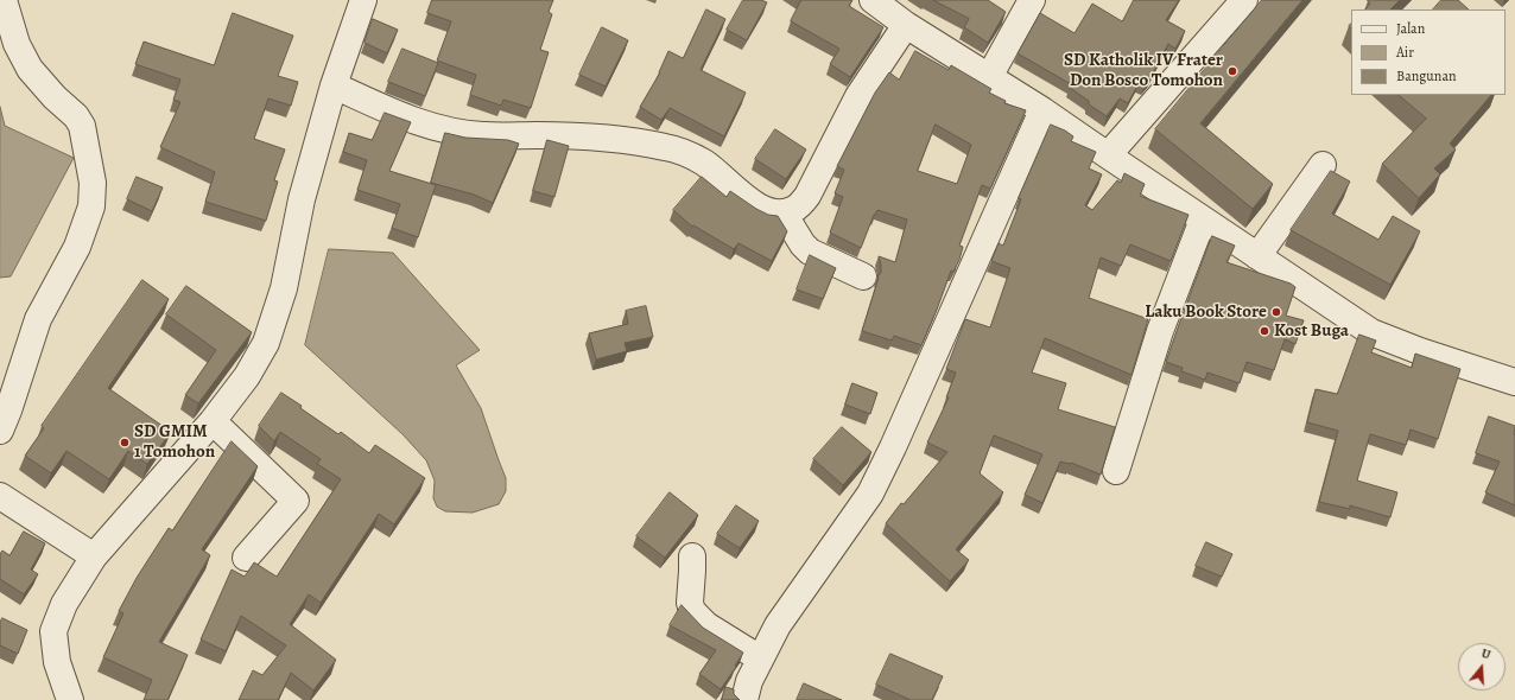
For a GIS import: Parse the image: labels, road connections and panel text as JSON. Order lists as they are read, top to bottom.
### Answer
{
  "places": [
    "SD Katholik IV Frater Don Bosco Tomohon",
    "Laku Book Store",
    "Kost Buga",
    "SD GMIM 1 Tomohon"
  ],
  "legend": ["Jalan", "Air", "Bangunan"],
  "north": "top"
}
